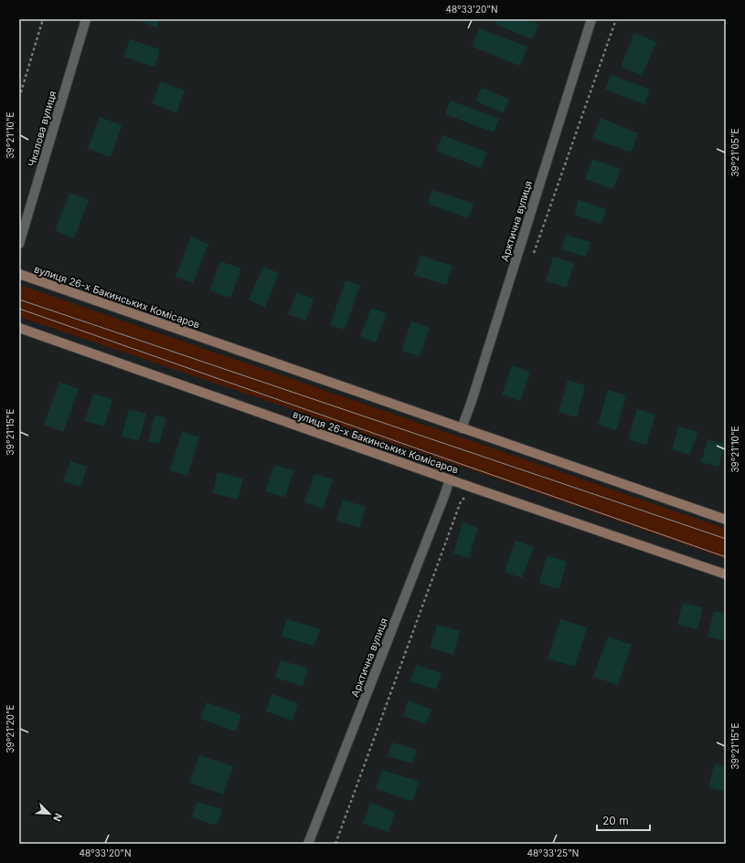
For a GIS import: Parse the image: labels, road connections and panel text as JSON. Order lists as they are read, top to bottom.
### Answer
{
  "streets": {
    "street": ["Чкалова вулиця", "Арктична вулиця", "вулиця 26-х Бакинських Комісаров"]
  },
  "crossings": [
    ["Арктична вулиця", "вулиця 26-х Бакинських Комісаров"]
  ],
  "scale_bar": "20 m",
  "north": "bottom right",
  "coordinates": [
    "48°33'20\"N",
    "39°21'10\"E",
    "39°21'05\"E",
    "39°21'15\"E",
    "39°21'20\"E",
    "48°33'25\"N"
  ]
}
